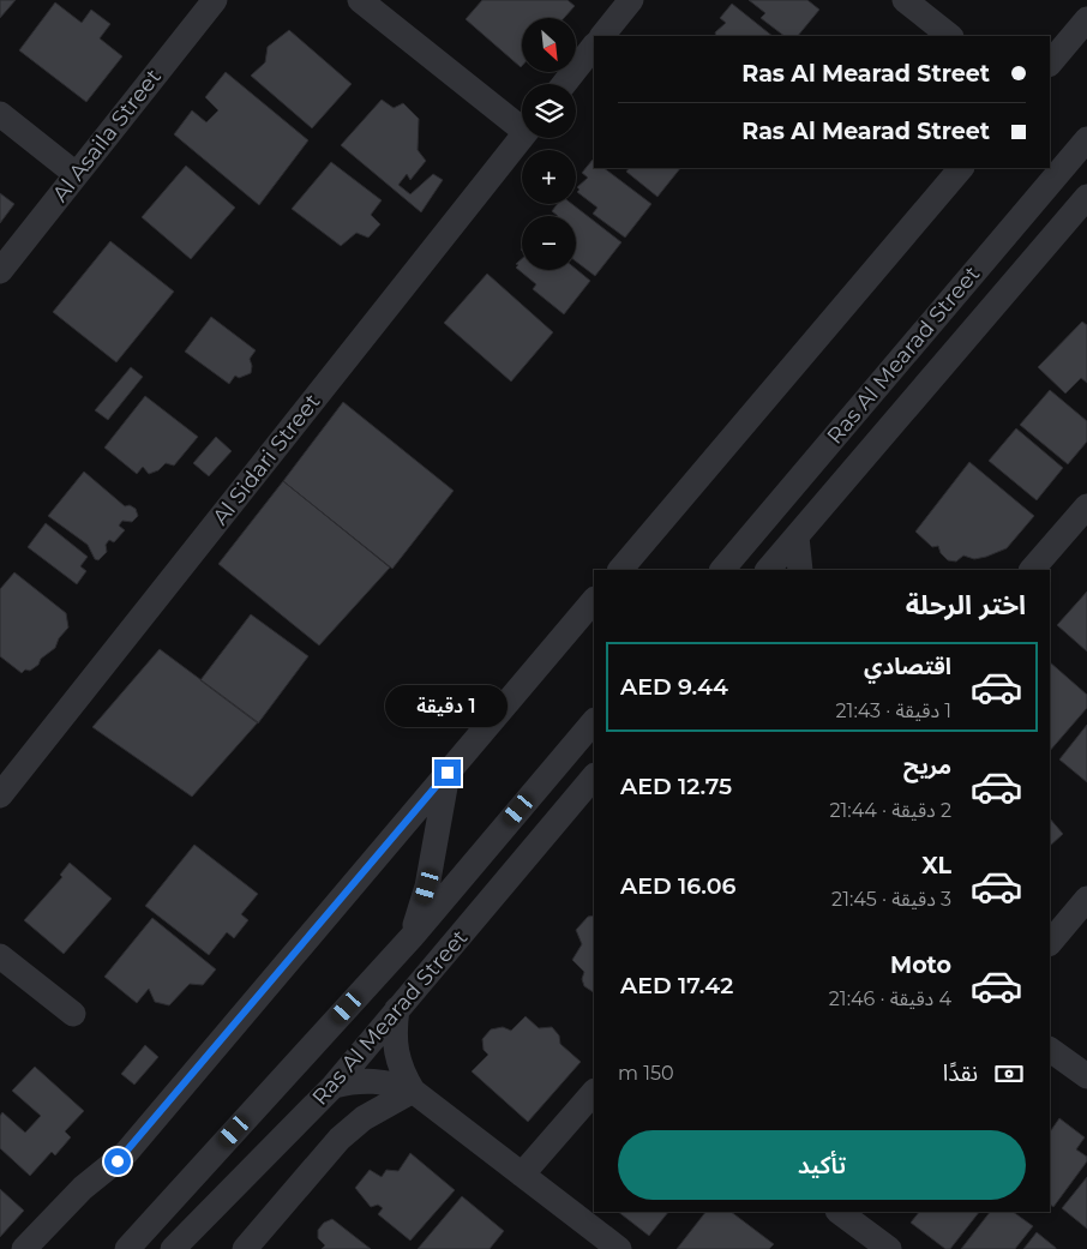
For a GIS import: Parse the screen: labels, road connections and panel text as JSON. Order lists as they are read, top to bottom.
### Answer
{
  "streets": {
    "street": ["Al Asaila Street", "Ras Al Mearad Street", "Al Sidari Street"]
  },
  "north": "bottom right",
  "page": {
    "map_buttons": ["+", "−"],
    "banner": ["Ras Al Mearad Street", "Ras Al Mearad Street"],
    "heading": "اختر الرحلة",
    "list": [
      {
        "name": "اقتصادي",
        "note": "1 دقيقة · 21:43",
        "value": "AED 9.44"
      },
      {
        "name": "مريح",
        "note": "2 دقيقة · 21:44",
        "value": "AED 12.75"
      },
      {
        "name": "XL",
        "note": "3 دقيقة · 21:45",
        "value": "AED 16.06"
      },
      {
        "name": "Moto",
        "note": "4 دقيقة · 21:46",
        "value": "AED 17.42"
      }
    ],
    "bubble": "1 دقيقة",
    "pay": ["نقدًا", "150 m"],
    "buttons": "تأكيد"
  }
}
